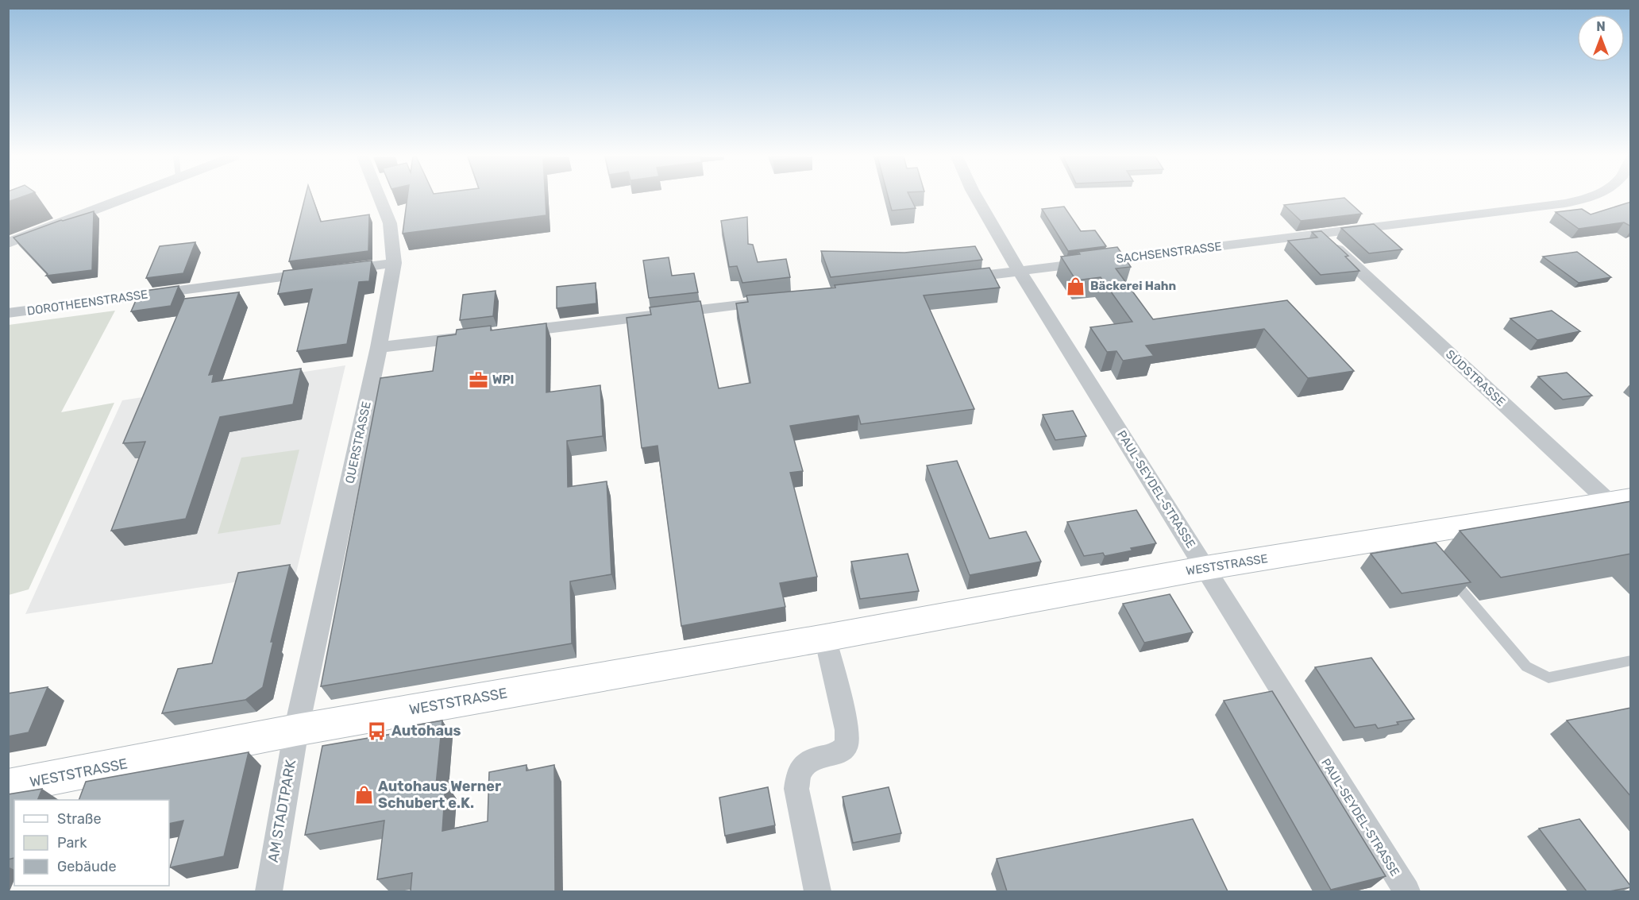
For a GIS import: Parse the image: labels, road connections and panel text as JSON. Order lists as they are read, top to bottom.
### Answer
{
  "streets": {
    "main road": ["WESTSTRASSE"],
    "street": [
      "SACHSENSTRASSE",
      "DOROTHEENSTRASSE",
      "SÜDSTRASSE",
      "QUERSTRASSE",
      "PAUL-SEYDEL-STRASSE",
      "AM STADTPARK"
    ]
  },
  "crossings": [
    ["SACHSENSTRASSE", "SÜDSTRASSE"],
    ["SACHSENSTRASSE", "PAUL-SEYDEL-STRASSE"],
    ["DOROTHEENSTRASSE", "QUERSTRASSE"],
    ["SÜDSTRASSE", "WESTSTRASSE"],
    ["QUERSTRASSE", "WESTSTRASSE"],
    ["QUERSTRASSE", "AM STADTPARK"],
    ["PAUL-SEYDEL-STRASSE", "WESTSTRASSE"],
    ["WESTSTRASSE", "AM STADTPARK"]
  ],
  "places": {
    "shop": ["Bäckerei Hahn", "Autohaus Werner Schubert e.K."],
    "office": ["WPI"],
    "bus stop": ["Autohaus"]
  },
  "legend": ["Straße", "Park", "Gebäude"],
  "north": "top"
}
